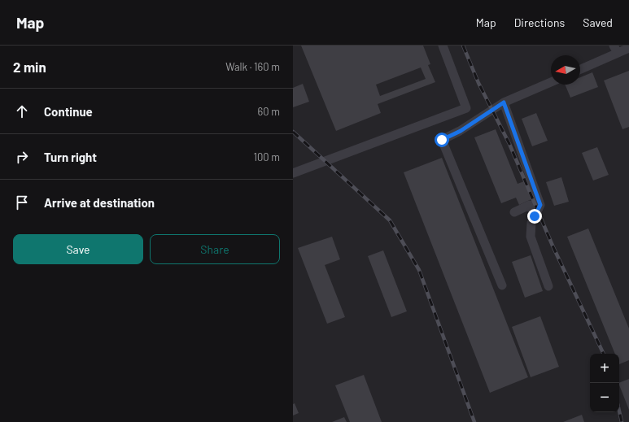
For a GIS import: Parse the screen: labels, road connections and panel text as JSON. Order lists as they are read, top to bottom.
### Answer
{
  "north": "left",
  "page": {
    "header": "Map",
    "nav": ["Map", "Directions", "Saved"],
    "heading": ["2 min", "Walk · 160 m"],
    "list": [
      ["Continue", "60 m"],
      ["Turn right", "100 m"],
      "Arrive at destination"
    ],
    "buttons": ["Save", "Share"],
    "map_buttons": ["+", "−"]
  }
}
